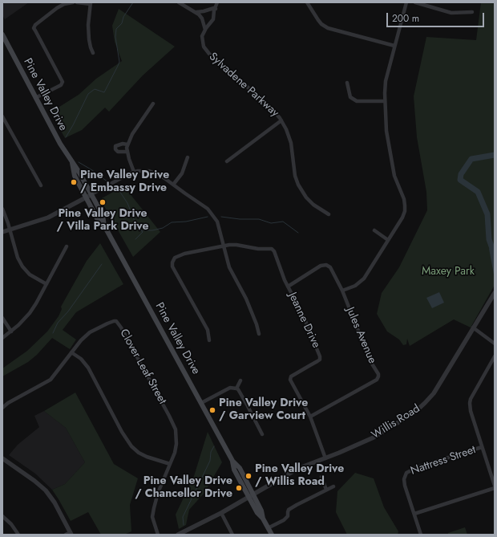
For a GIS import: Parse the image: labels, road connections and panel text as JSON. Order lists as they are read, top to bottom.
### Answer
{
  "streets": {
    "main road": ["Pine Valley Drive"],
    "street": [
      "Sylvadene Parkway",
      "Jeanne Drive",
      "Jules Avenue",
      "Clover Leaf Street",
      "Willis Road",
      "Nattress Street"
    ]
  },
  "crossings": [
    ["Pine Valley Drive", "Willis Road"],
    ["Jeanne Drive", "Jules Avenue"],
    ["Jeanne Drive", "Willis Road"]
  ],
  "parks": ["Maxey Park"],
  "places": [
    "Pine Valley Drive / Embassy Drive",
    "Pine Valley Drive / Villa Park Drive",
    "Pine Valley Drive / Garview Court",
    "Pine Valley Drive / Willis Road",
    "Pine Valley Drive / Chancellor Drive"
  ],
  "scale_bar": "200 m"
}
